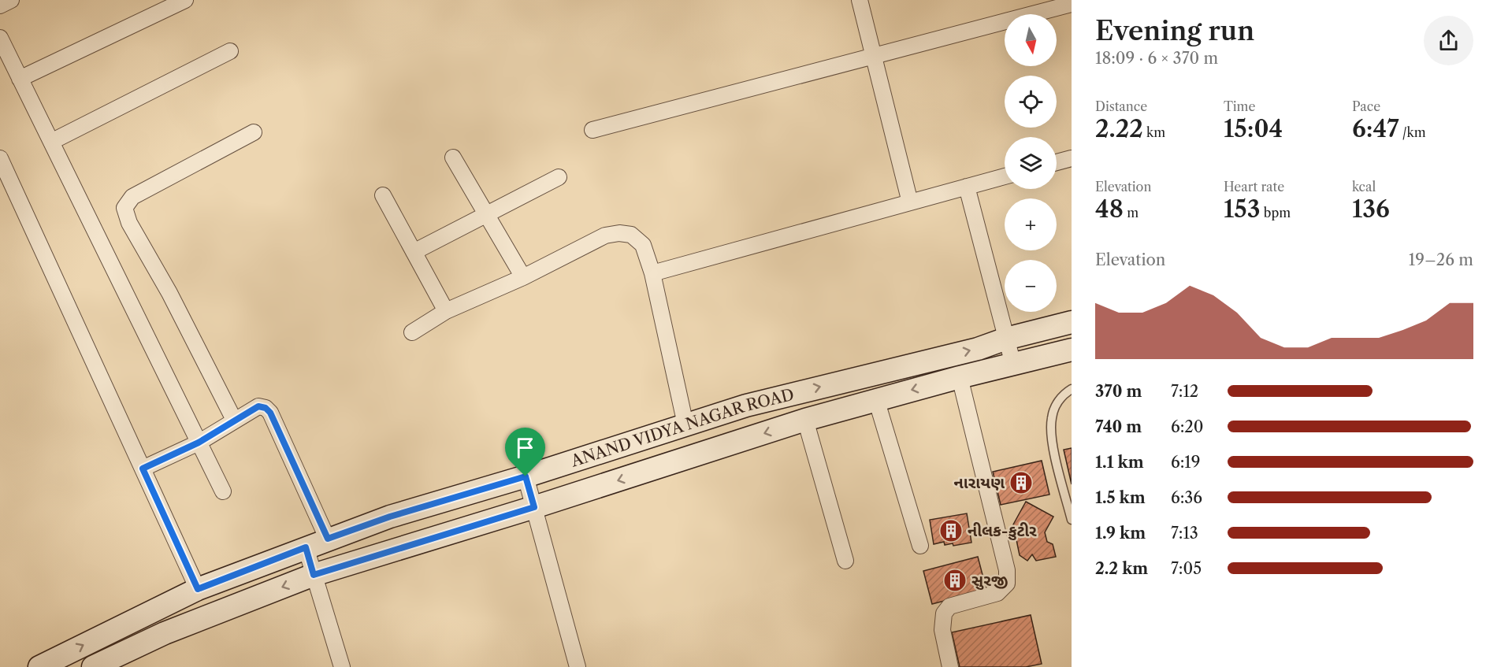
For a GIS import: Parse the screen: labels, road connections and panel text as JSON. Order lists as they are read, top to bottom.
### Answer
{
  "streets": {
    "main road": ["ANAND VIDYA NAGAR ROAD"]
  },
  "places": {
    "building": ["નારાયણ", "નીલક-કુટીર", "સુરજી"]
  },
  "north": "bottom",
  "page": {
    "heading": ["Evening run", "18:09 · 6 × 370 m"],
    "map_buttons": ["+", "−"],
    "stats": [
      ["Distance", "2.22 km"],
      ["Time", "15:04"],
      ["Pace", "6:47 /km"],
      ["Elevation", "48 m"],
      ["Heart rate", "153 bpm"],
      ["kcal", "136"]
    ],
    "chart": ["Elevation", "19–26 m"],
    "list": [
      {
        "name": "370 m",
        "note": "7:12"
      },
      {
        "name": "740 m",
        "note": "6:20"
      },
      {
        "name": "1.1 km",
        "note": "6:19"
      },
      {
        "name": "1.5 km",
        "note": "6:36"
      },
      {
        "name": "1.9 km",
        "note": "7:13"
      },
      {
        "name": "2.2 km",
        "note": "7:05"
      }
    ]
  }
}
